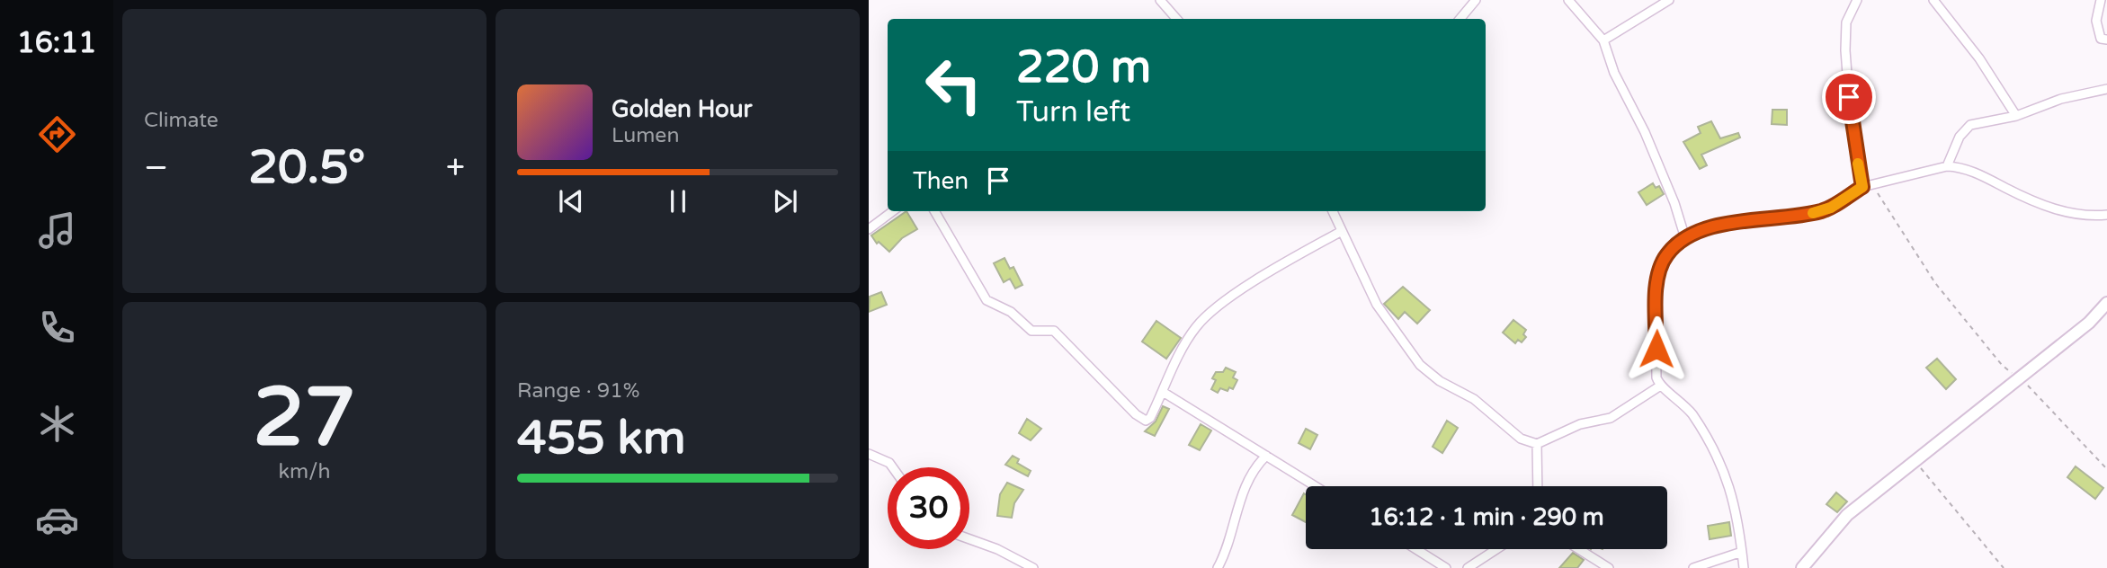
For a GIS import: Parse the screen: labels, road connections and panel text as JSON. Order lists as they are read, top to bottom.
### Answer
{
  "page": {
    "tabs": "16:11",
    "tile": [
      "Climate",
      ["27", "km/h"],
      ["Range · 91%", "455 km"]
    ],
    "turn": ["220 m", "Turn left"],
    "song": ["Golden Hour", "Lumen"],
    "heat": ["−", "20.5°", "+"],
    "then": "Then",
    "limit": "30",
    "trip": "16:12 · 1 min · 290 m"
  }
}
